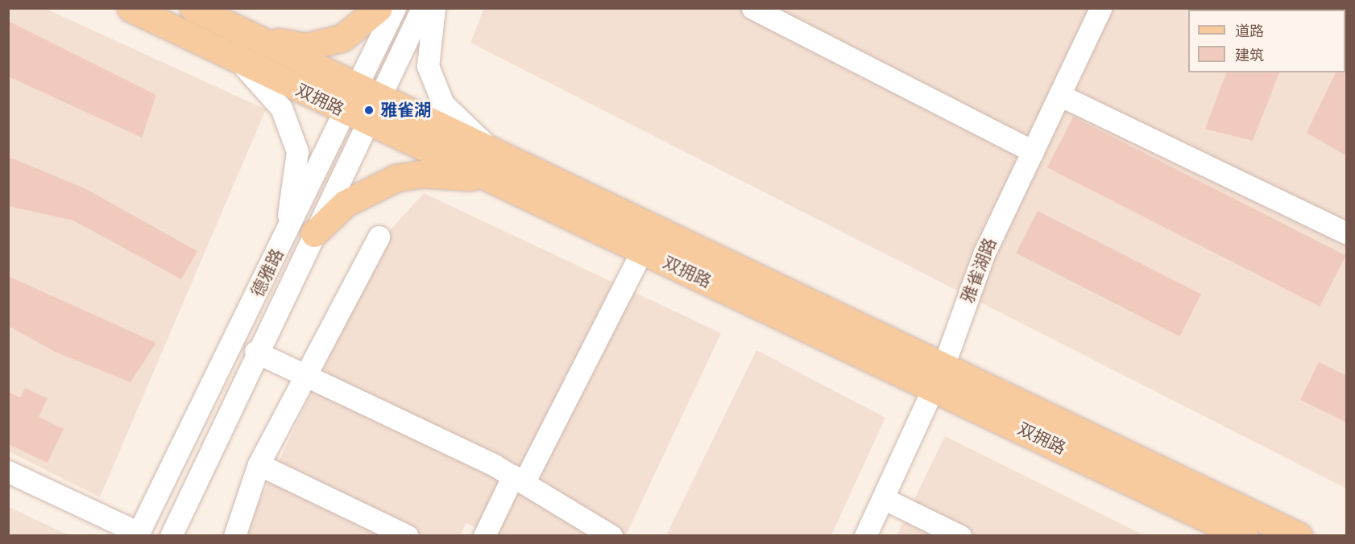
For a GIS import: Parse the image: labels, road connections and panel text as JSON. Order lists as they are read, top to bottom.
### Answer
{
  "streets": {
    "main road": ["双拥路"],
    "street": ["雅雀湖路", "德雅路"]
  },
  "crossings": [
    ["双拥路", "雅雀湖路"],
    ["双拥路", "德雅路"]
  ],
  "places": ["雅雀湖"],
  "legend": ["道路", "建筑"]
}
